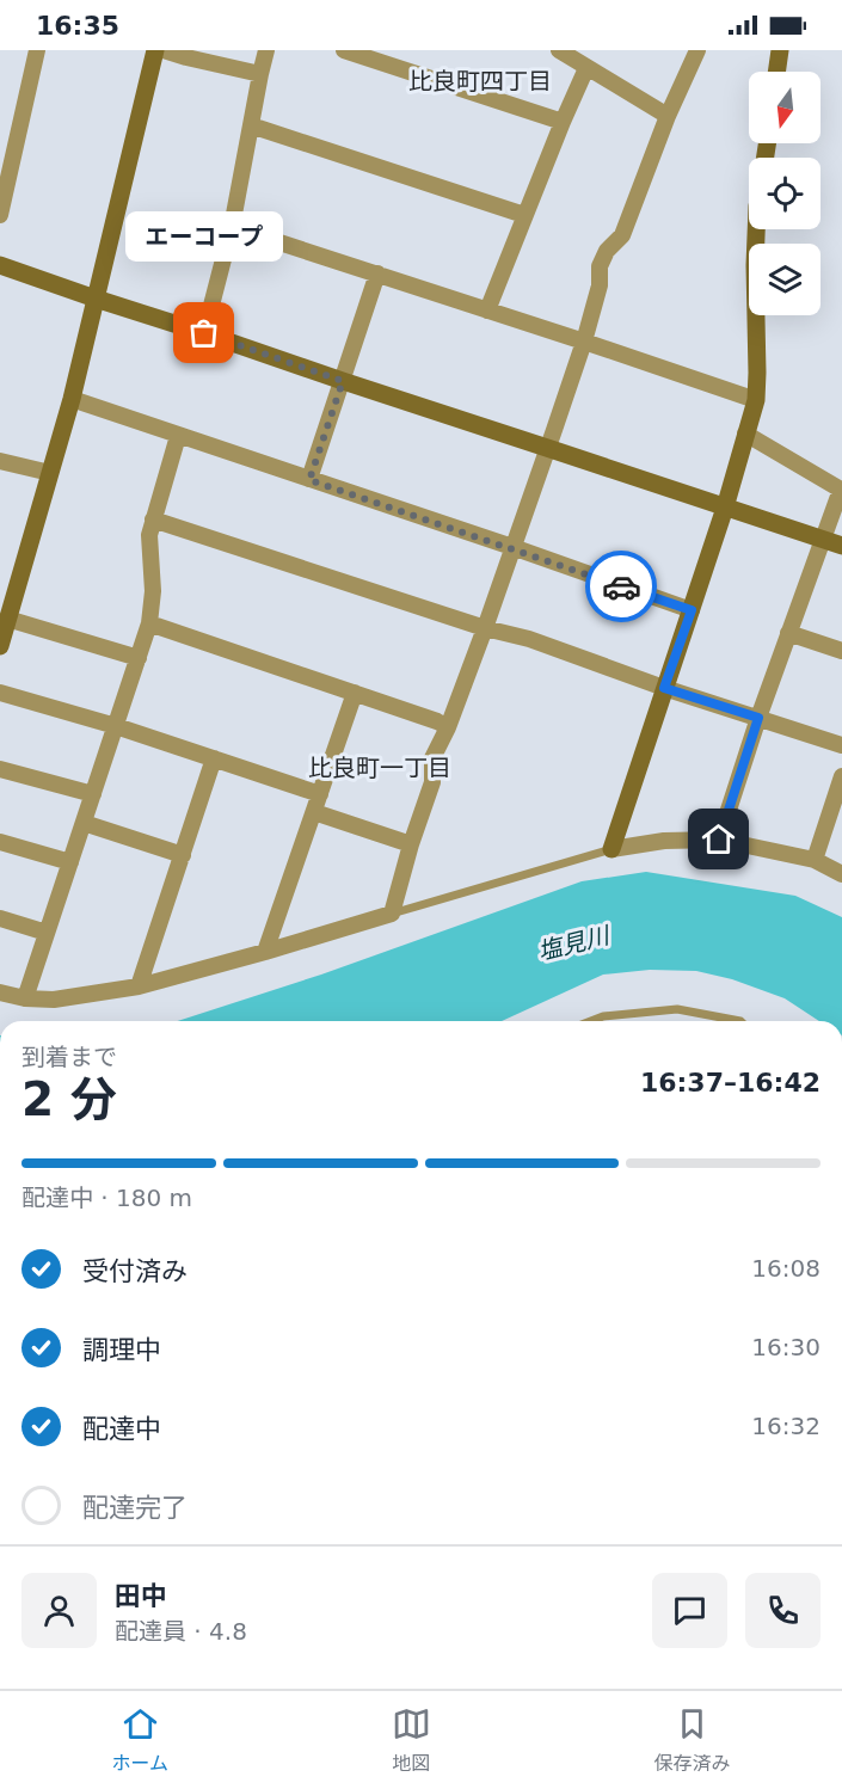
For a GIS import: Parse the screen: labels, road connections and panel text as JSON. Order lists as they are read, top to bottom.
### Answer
{
  "districts": ["比良町四丁目", "比良町一丁目"],
  "water": ["塩見川"],
  "places": ["エーコープ"],
  "north": "bottom",
  "page": {
    "status": "16:35",
    "bubble": "エーコープ",
    "heading": ["2 分", "到着まで", "16:37–16:42"],
    "panel": ["田中", "配達員 · 4.8"],
    "bar": "配達中 · 180 m",
    "list": [
      ["受付済み", "16:08"],
      ["調理中", "16:30"],
      ["配達中", "16:32"],
      "配達完了"
    ],
    "tabs": ["ホーム", "地図", "保存済み"]
  }
}
